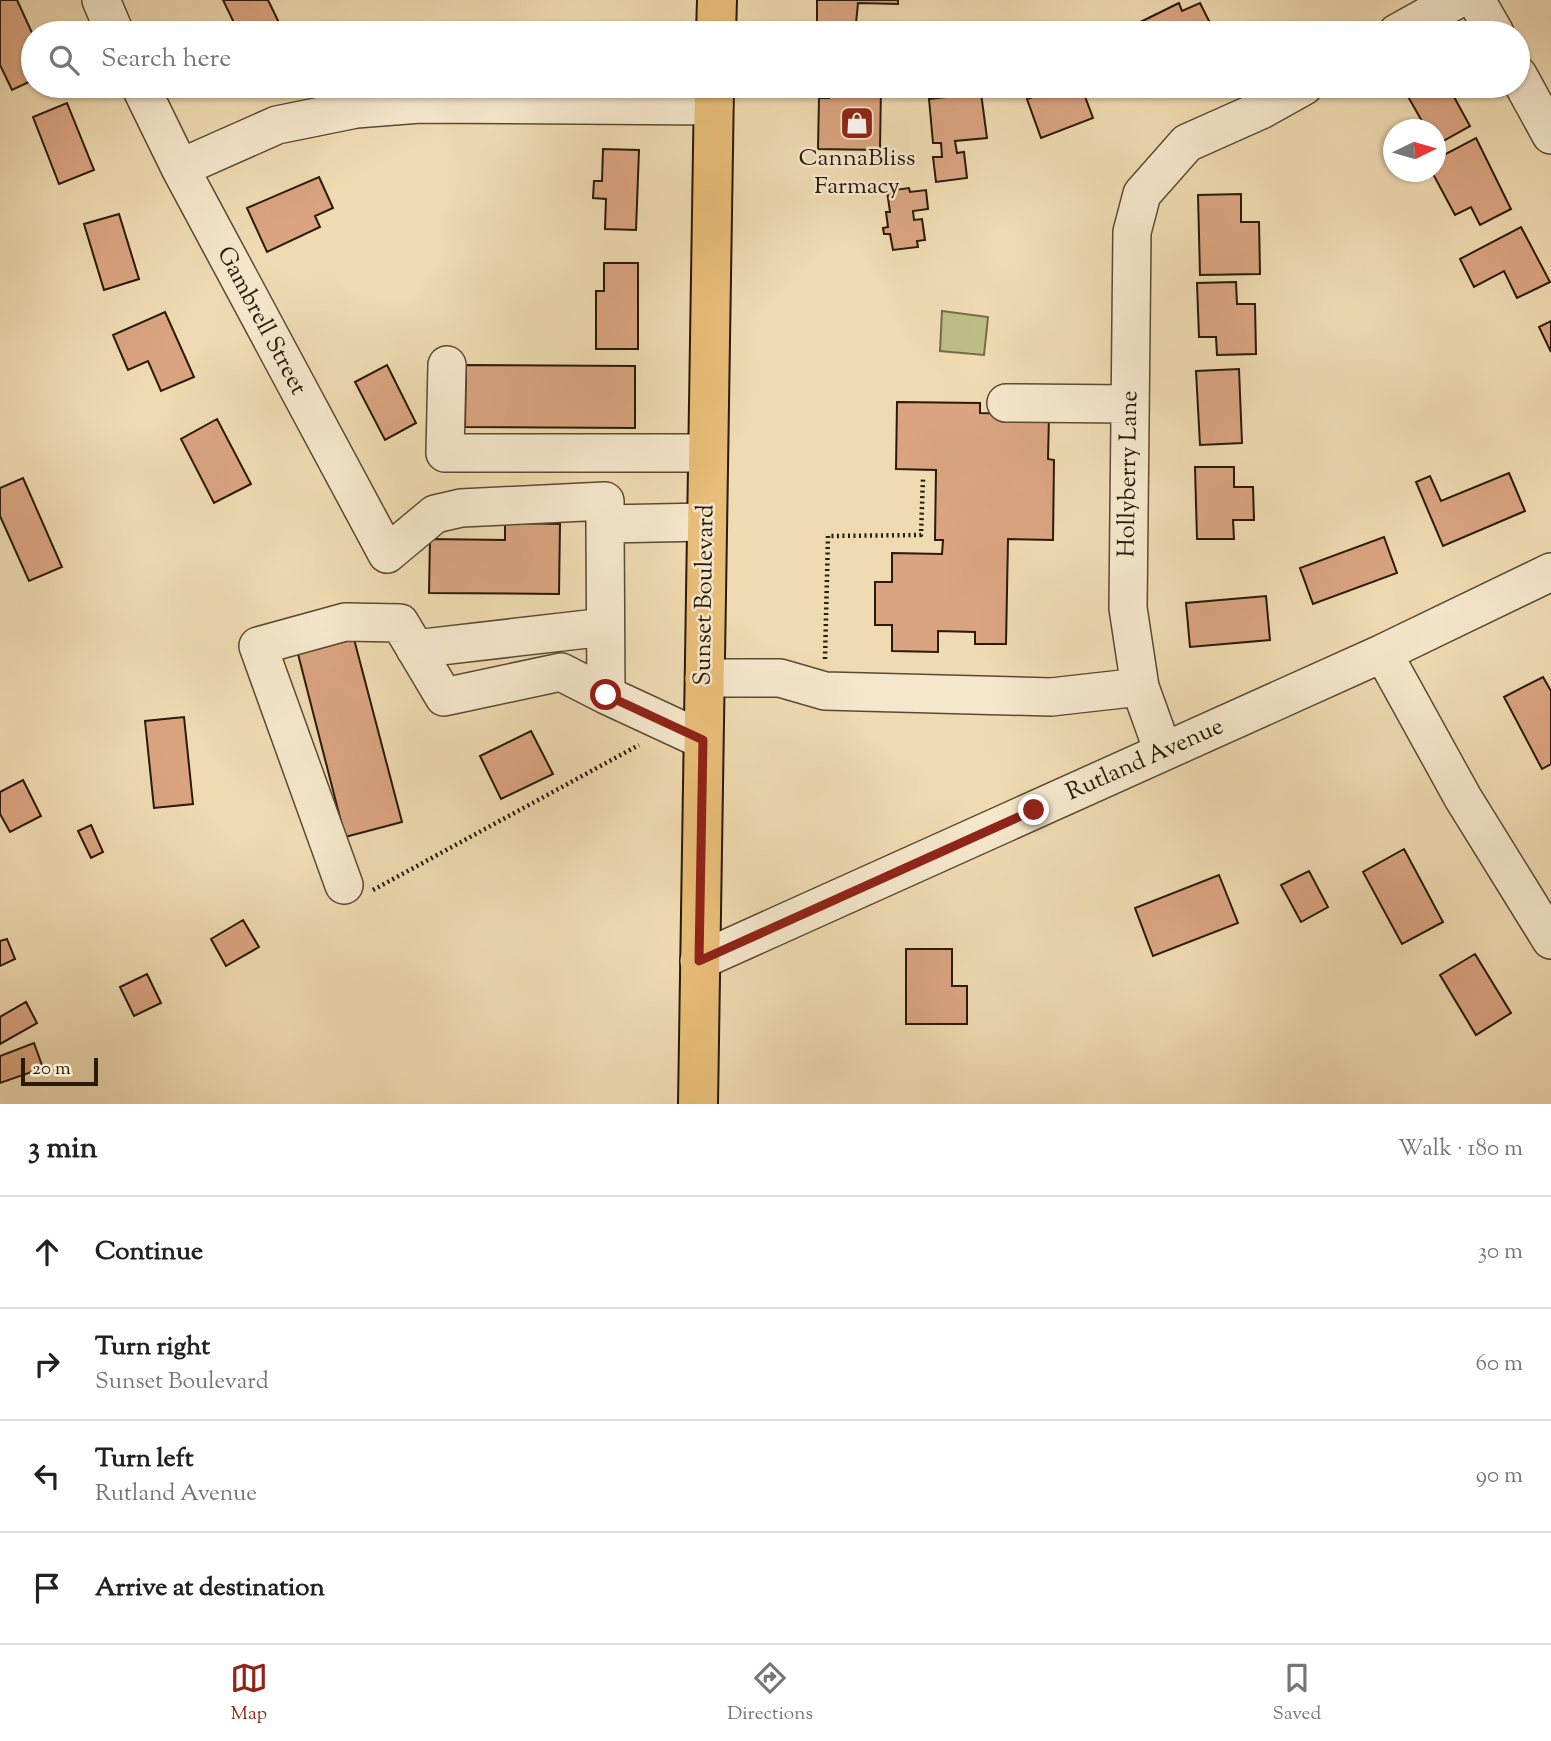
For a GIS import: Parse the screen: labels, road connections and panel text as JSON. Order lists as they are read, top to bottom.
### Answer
{
  "streets": {
    "main road": ["Sunset Boulevard"],
    "street": ["Gambrell Street", "Hollyberry Lane", "Rutland Avenue"]
  },
  "crossings": [
    ["Hollyberry Lane", "Rutland Avenue"],
    ["Sunset Boulevard", "Rutland Avenue"]
  ],
  "places": {
    "shop": ["CannaBliss Farmacy"]
  },
  "scale_bar": "20 m",
  "north": "right",
  "page": {
    "search": "Search here",
    "scale": "20 m",
    "heading": ["3 min", "Walk · 180 m"],
    "list": [
      ["Continue", "30 m"],
      ["Turn right", "Sunset Boulevard", "60 m"],
      ["Turn left", "Rutland Avenue", "90 m"],
      "Arrive at destination"
    ],
    "nav": ["Map", "Directions", "Saved"]
  }
}
